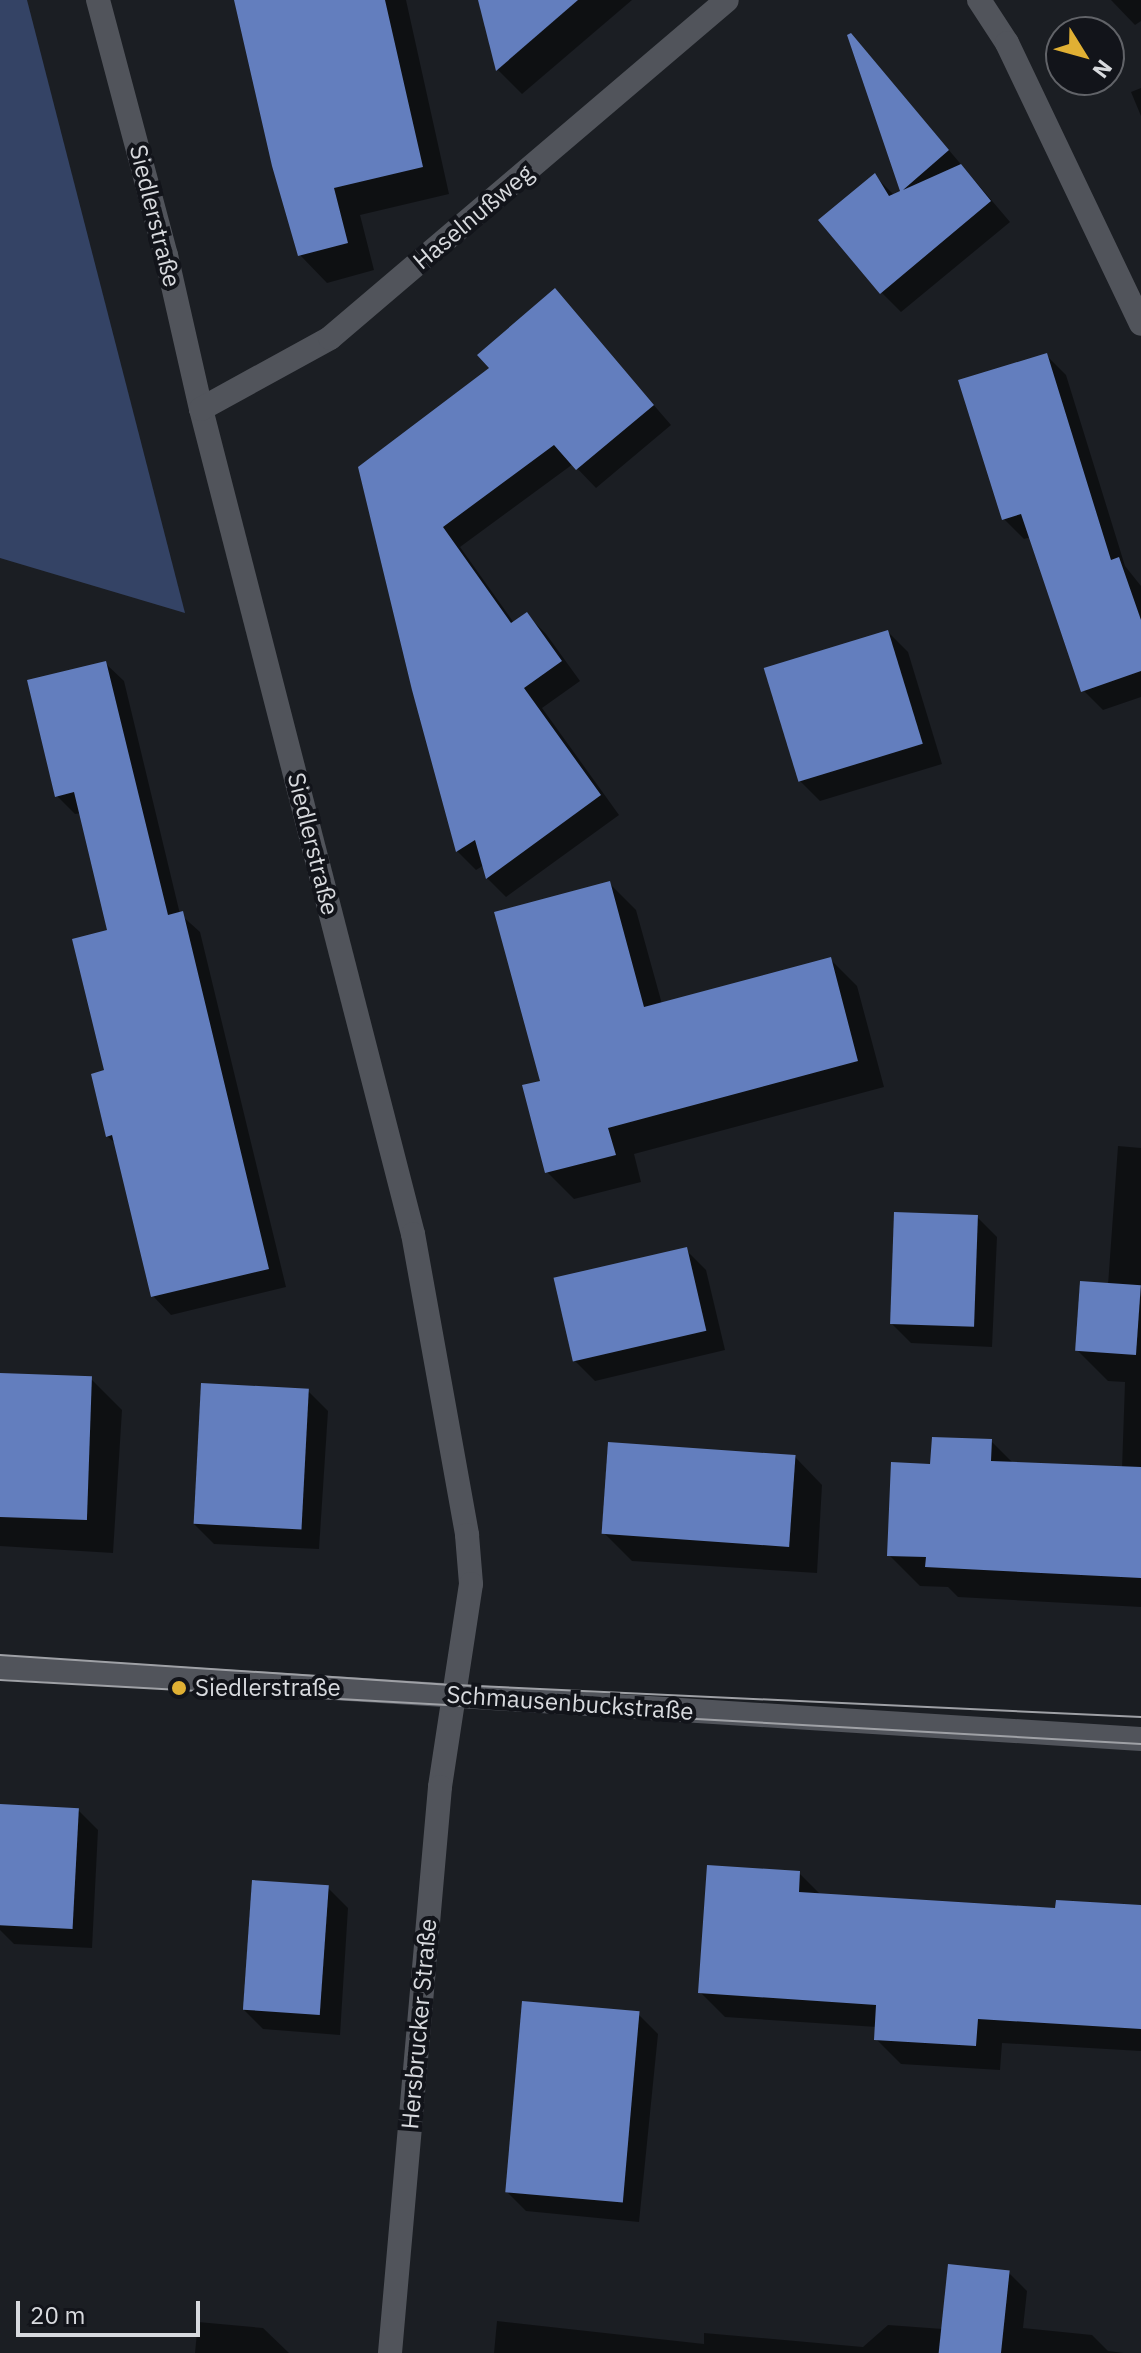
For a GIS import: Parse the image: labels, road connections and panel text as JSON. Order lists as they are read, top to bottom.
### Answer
{
  "streets": {
    "street": [
      "Siedlerstraße",
      "Haselnußweg",
      "Schmausenbuckstraße",
      "Hersbrucker Straße"
    ]
  },
  "crossings": [
    ["Siedlerstraße", "Haselnußweg"],
    ["Siedlerstraße", "Schmausenbuckstraße"],
    ["Siedlerstraße", "Hersbrucker Straße"],
    ["Schmausenbuckstraße", "Hersbrucker Straße"]
  ],
  "places": ["Siedlerstraße"],
  "scale_bar": "20 m",
  "north": "bottom right"
}
